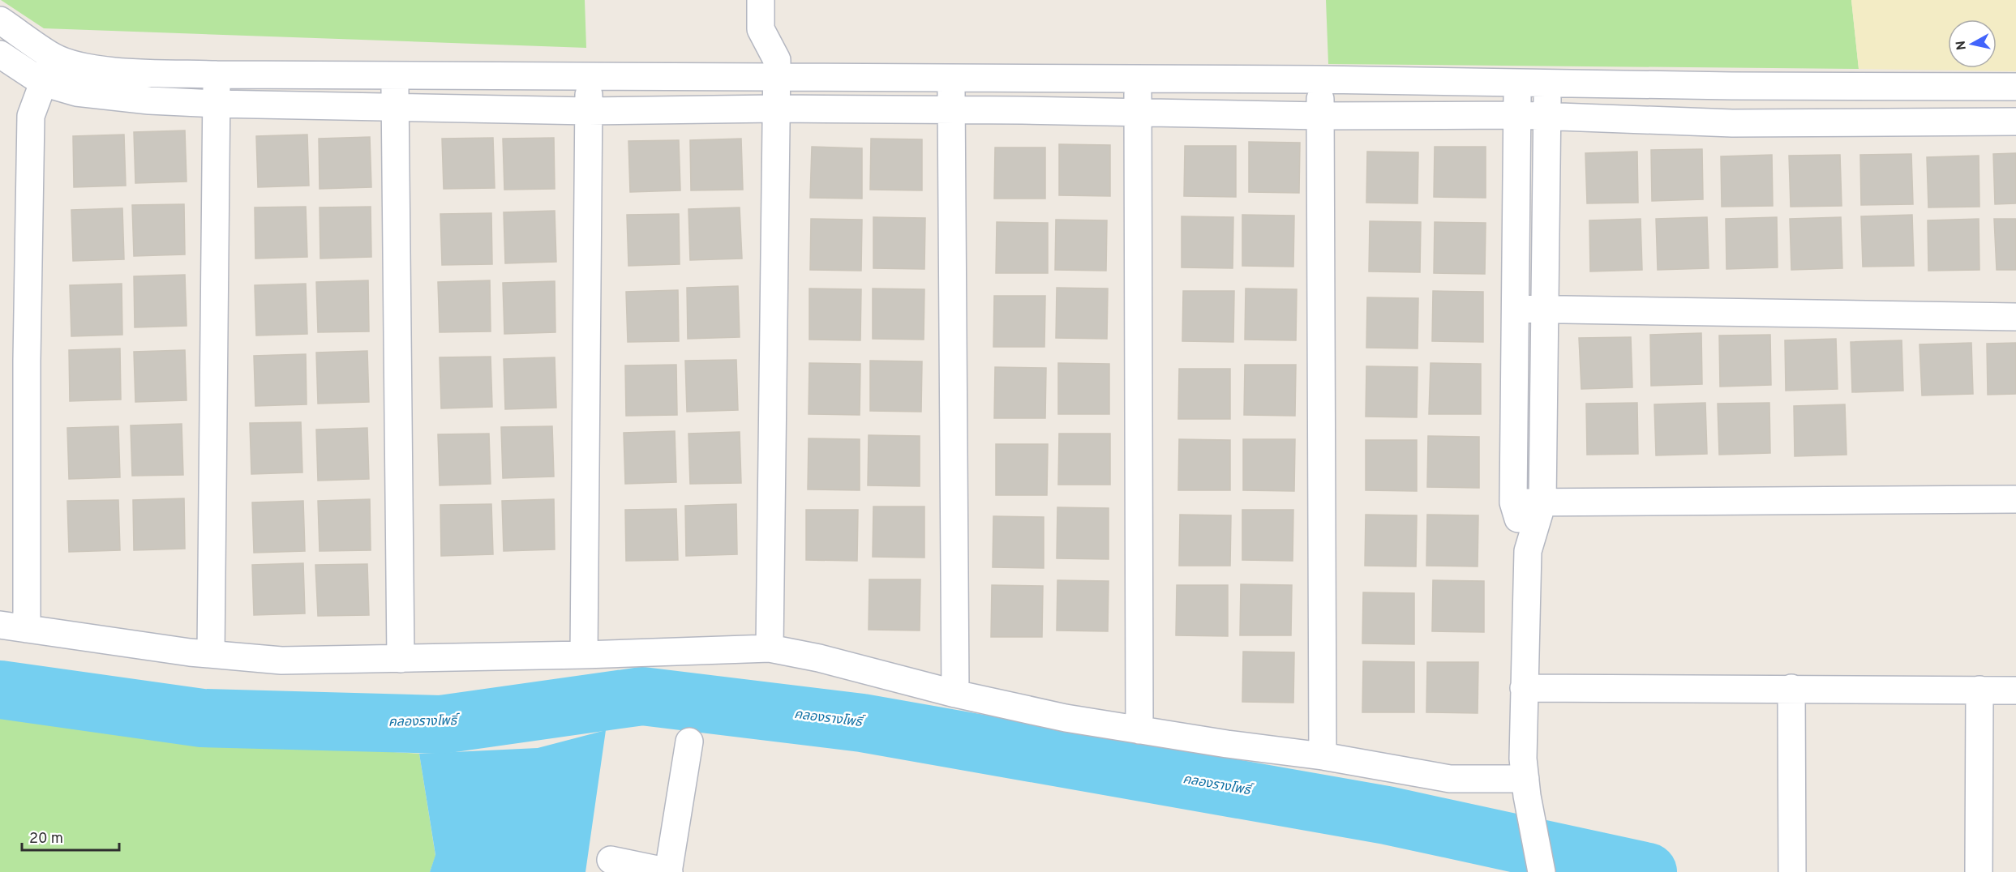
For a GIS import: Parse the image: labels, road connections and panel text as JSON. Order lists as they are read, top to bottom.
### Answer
{
  "water": ["คลองรางโพธิ์"],
  "scale_bar": "20 m",
  "north": "left"
}
